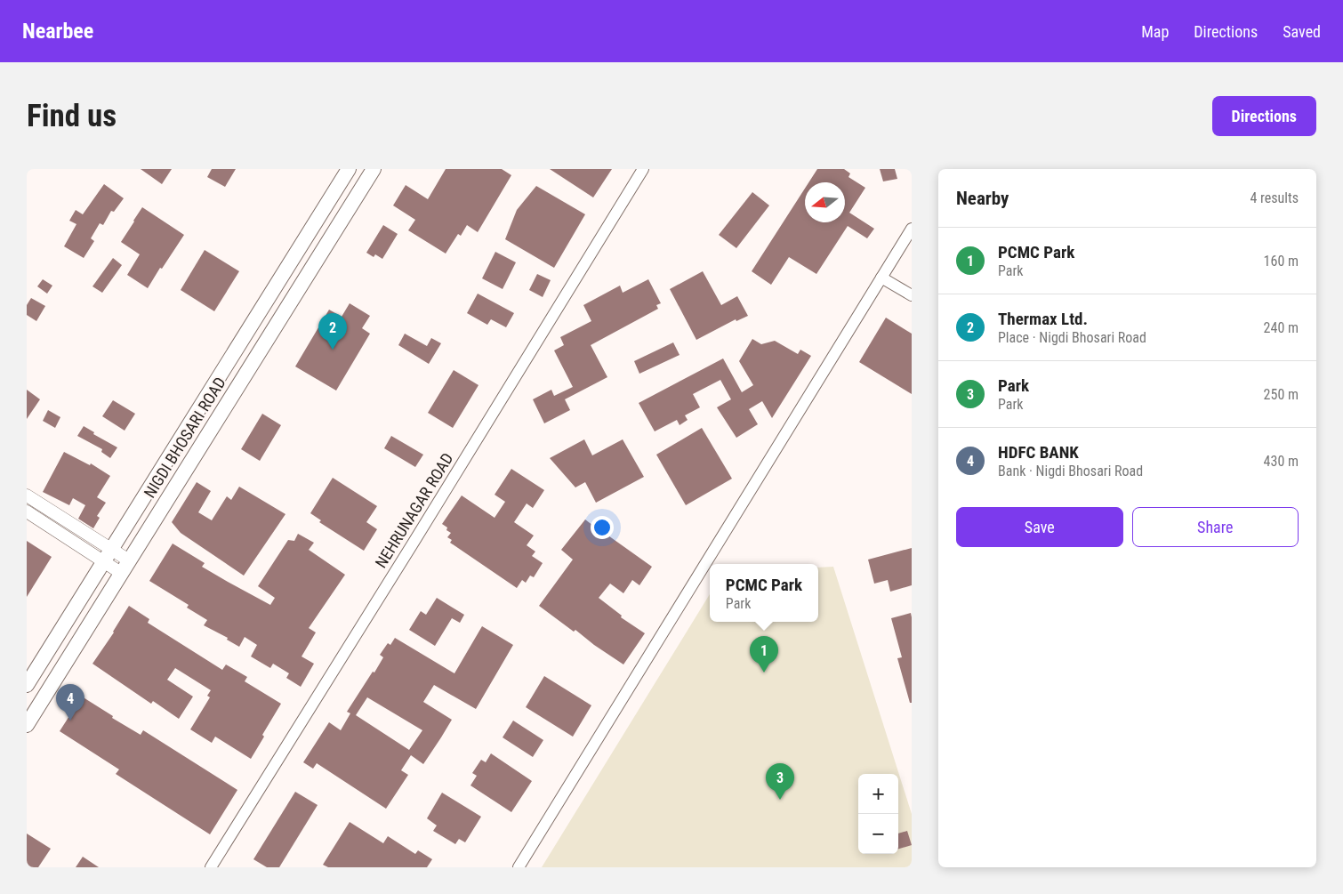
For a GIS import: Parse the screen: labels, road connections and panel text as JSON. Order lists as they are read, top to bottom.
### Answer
{
  "streets": {
    "main road": ["NIGDI BHOSARI ROAD"],
    "street": ["NEHRUNAGAR ROAD"]
  },
  "north": "left",
  "page": {
    "header": "Nearbee",
    "nav": ["Map", "Directions", "Saved"],
    "buttons": [
      "Directions",
      ["Save", "Share"]
    ],
    "title": "Find us",
    "heading": ["Nearby", "4 results"],
    "list": [
      {
        "mark": "1",
        "name": "PCMC Park",
        "note": "Park",
        "value": "160 m"
      },
      {
        "mark": "2",
        "name": "Thermax Ltd.",
        "note": "Place · Nigdi Bhosari Road",
        "value": "240 m"
      },
      {
        "mark": "3",
        "name": "Park",
        "note": "Park",
        "value": "250 m"
      },
      {
        "mark": "4",
        "name": "HDFC BANK",
        "note": "Bank · Nigdi Bhosari Road",
        "value": "430 m"
      }
    ],
    "pins": [
      "2",
      "1",
      "4",
      "3"
    ],
    "popup": ["PCMC Park", "Park"],
    "map_buttons": ["+", "−"]
  }
}
